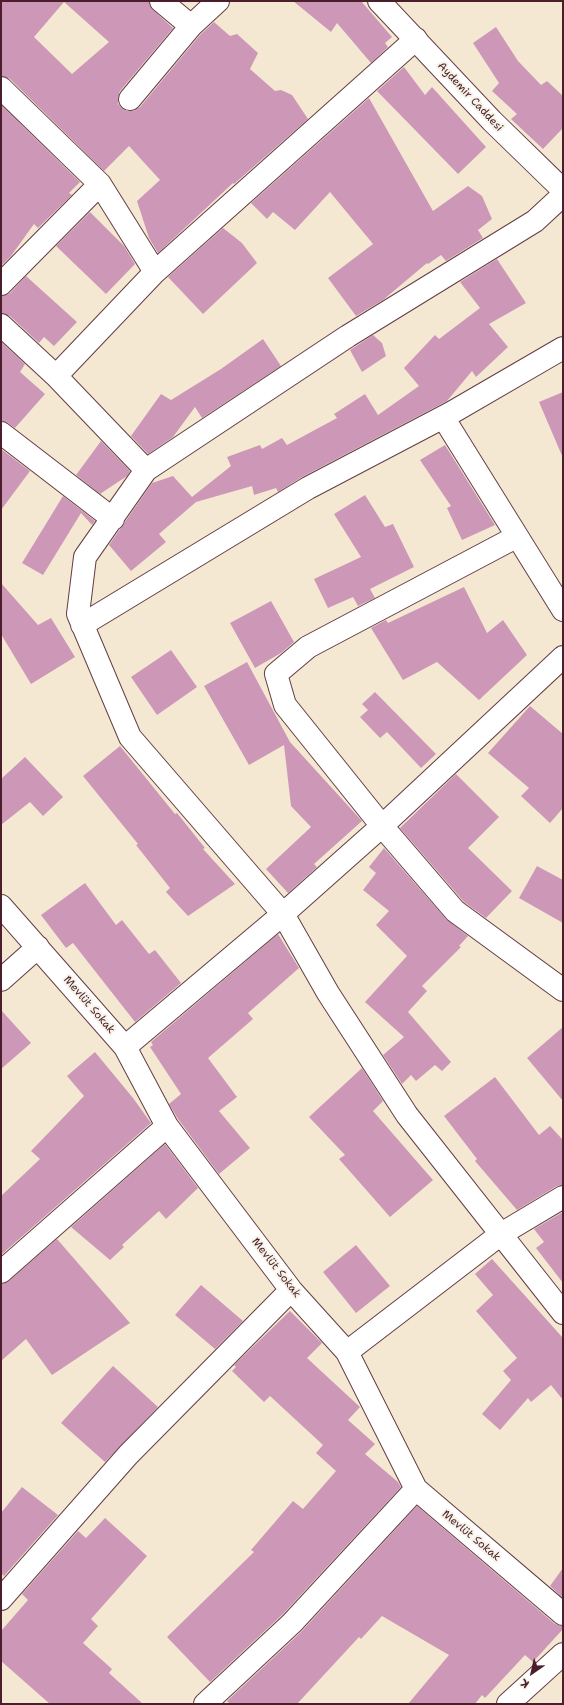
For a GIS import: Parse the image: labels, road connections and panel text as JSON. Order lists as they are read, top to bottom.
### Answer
{
  "streets": {
    "street": ["Aydemir Caddesi", "Mevlüt Sokak"]
  },
  "north": "bottom left"
}
